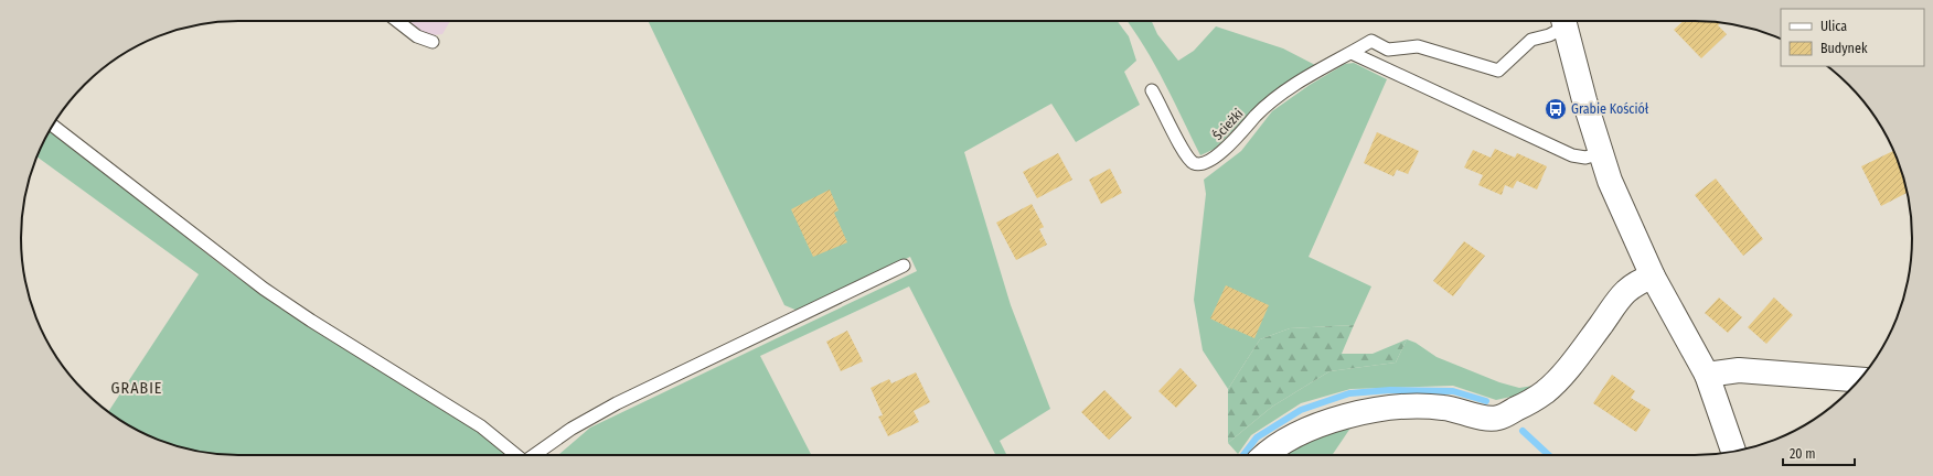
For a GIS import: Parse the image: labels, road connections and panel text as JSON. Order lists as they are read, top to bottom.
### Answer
{
  "streets": {
    "lane": ["Ścieżki"]
  },
  "districts": ["GRABIE"],
  "places": {
    "bus stop": ["Grabie Kościół"]
  },
  "legend": ["Ulica", "Budynek"],
  "scale_bar": "20 m"
}
